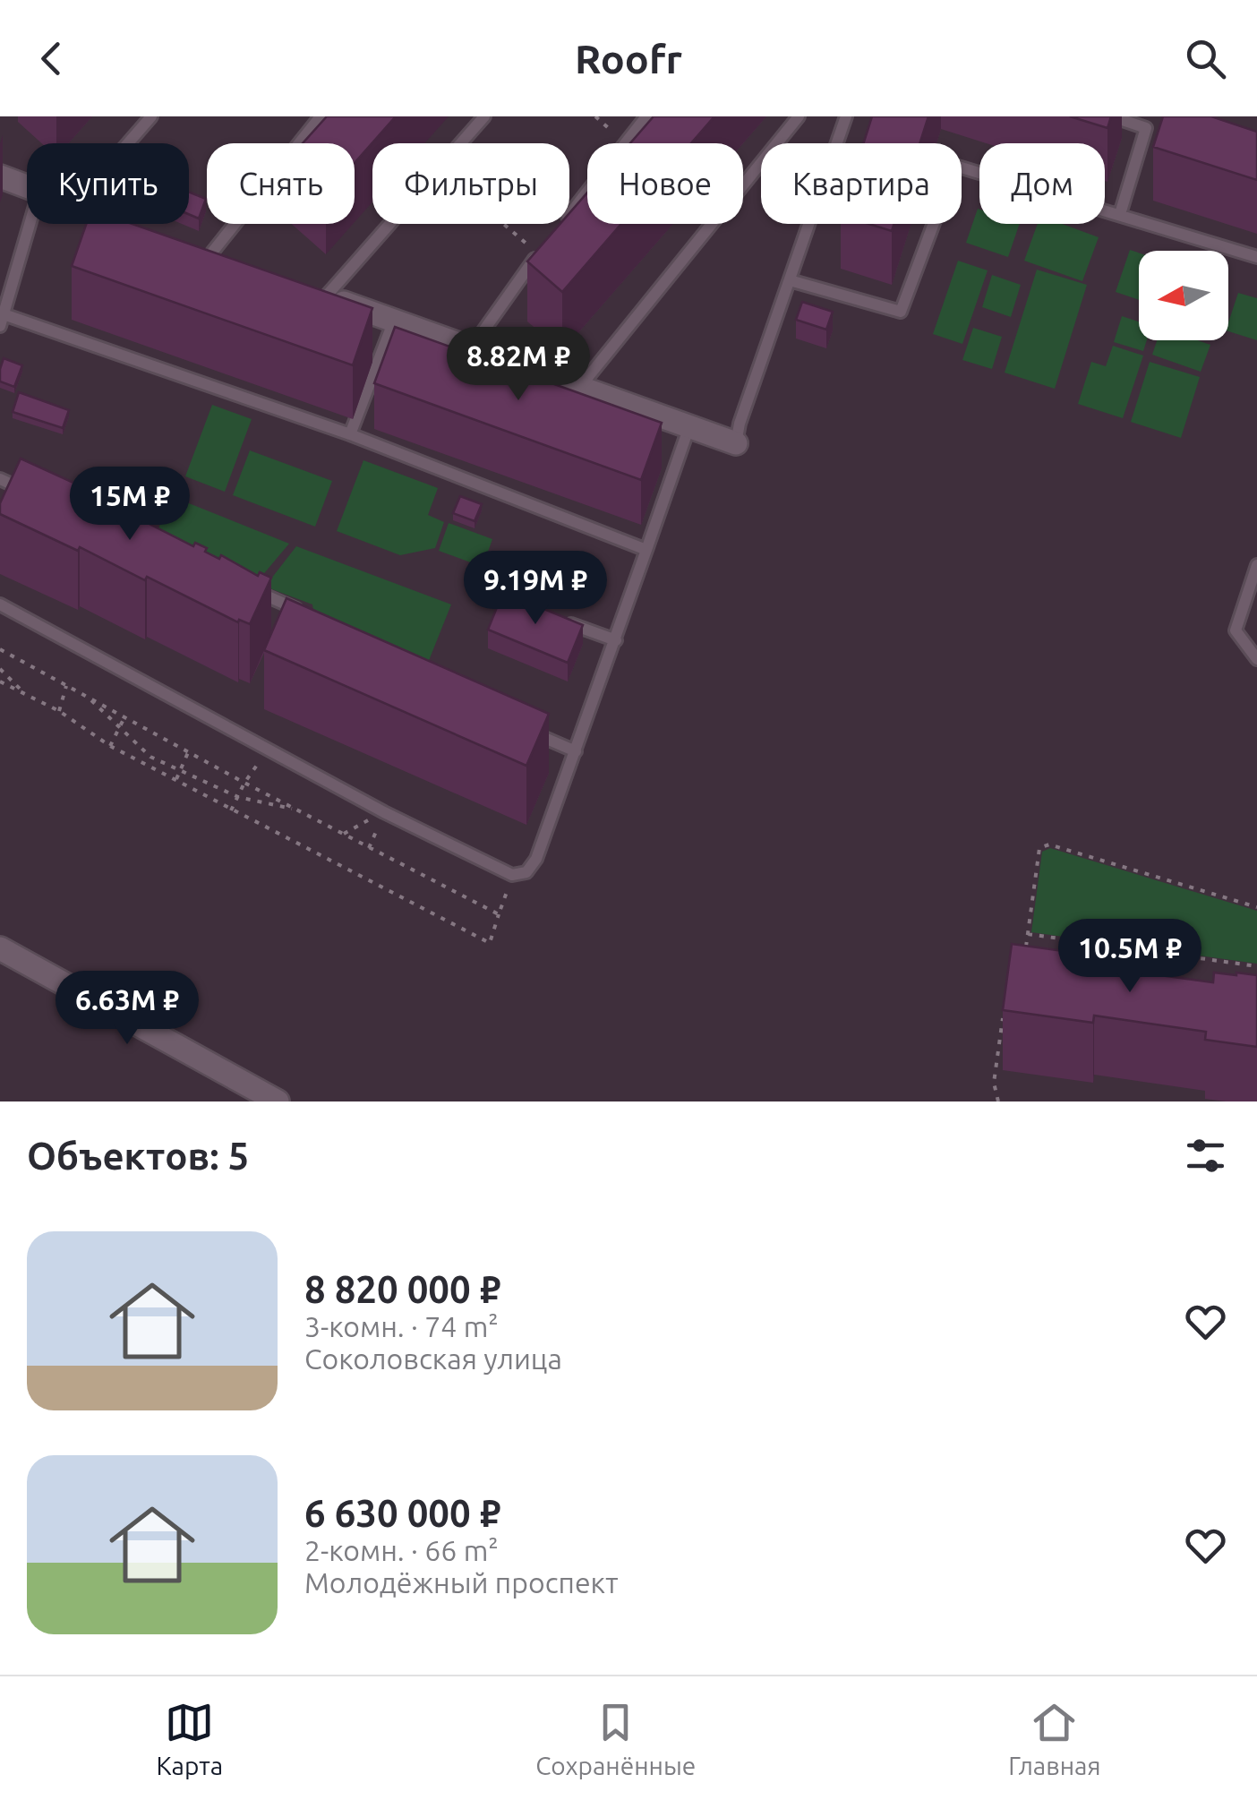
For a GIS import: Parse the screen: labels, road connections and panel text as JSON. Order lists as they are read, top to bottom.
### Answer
{
  "north": "left",
  "page": {
    "header": "Roofr",
    "chip": [
      "Купить",
      "Снять",
      "Фильтры",
      "Новое",
      "Квартира",
      "Дом"
    ],
    "price": [
      "8.82M ₽",
      "15M ₽",
      "9.19M ₽",
      "10.5M ₽",
      "6.63M ₽"
    ],
    "heading": "Объектов: 5",
    "list": [
      {
        "name": "8 820 000 ₽",
        "note": "3-комн. · 74 m² · Соколовская улица"
      },
      {
        "name": "6 630 000 ₽",
        "note": "2-комн. · 66 m² · Молодёжный проспект"
      }
    ],
    "tabs": ["Карта", "Сохранённые", "Главная"]
  }
}
